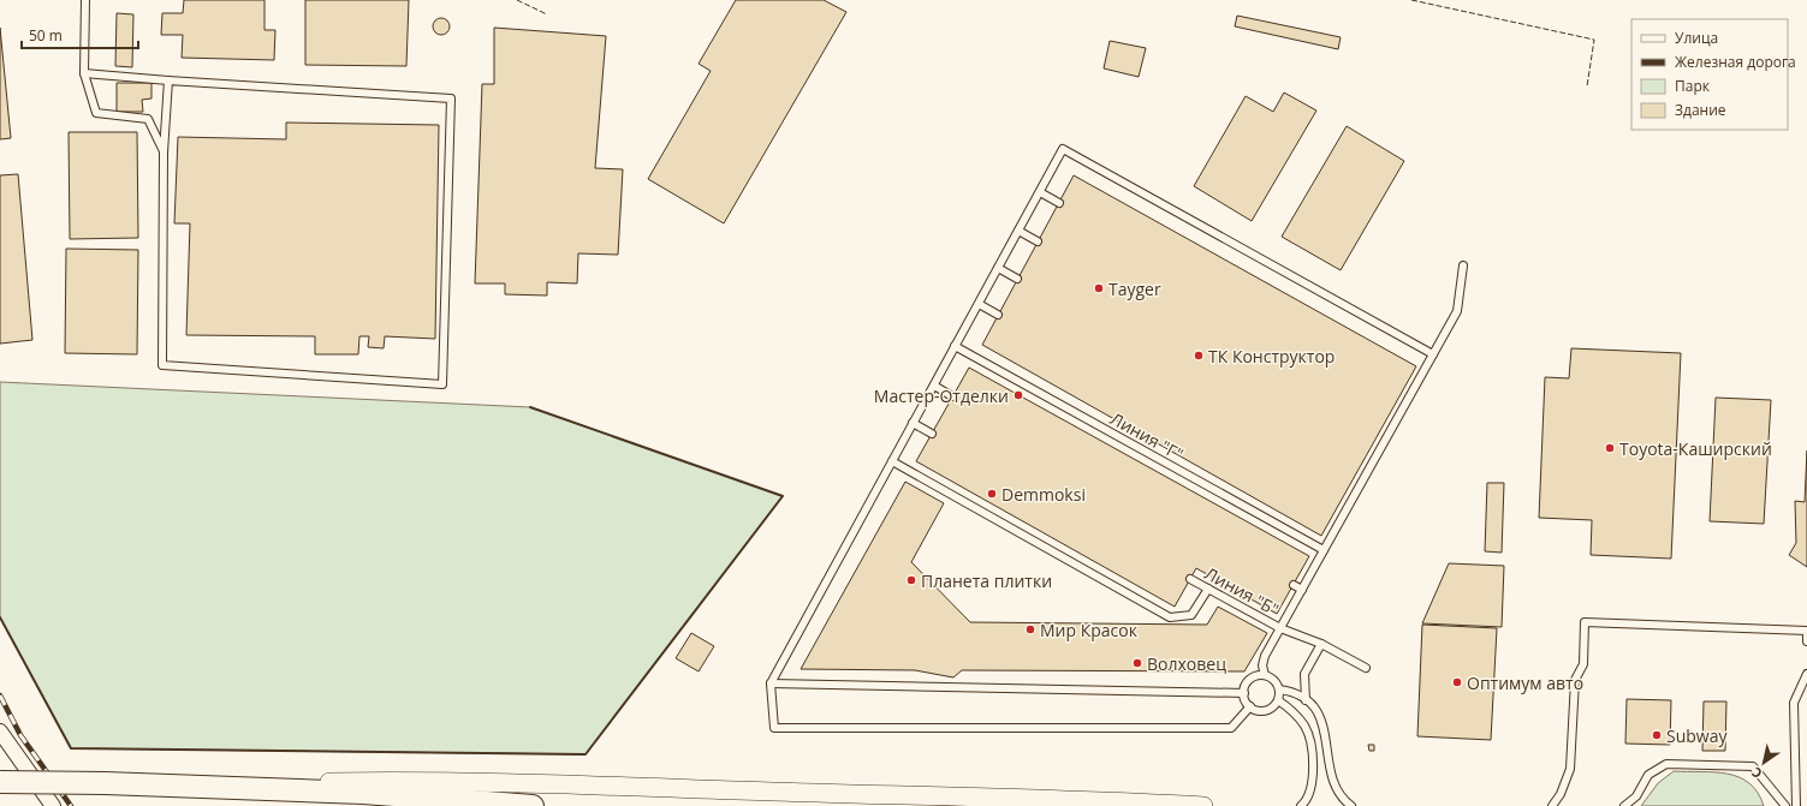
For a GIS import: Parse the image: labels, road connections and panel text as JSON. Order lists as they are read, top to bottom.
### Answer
{
  "streets": {
    "lane": ["Линия \"Г\"", "Линия \"Б\""]
  },
  "places": [
    "Tayger",
    "ТК Конструктор",
    "Мастер-Отделки",
    "Toyota-Каширский",
    "Demmoksi",
    "Планета плитки",
    "Мир Красок",
    "Волховец",
    "Оптимум авто",
    "Subway"
  ],
  "legend": [
    "Улица",
    "Железная дорога",
    "Парк",
    "Здание"
  ],
  "scale_bar": "50 m",
  "north": "bottom left"
}
